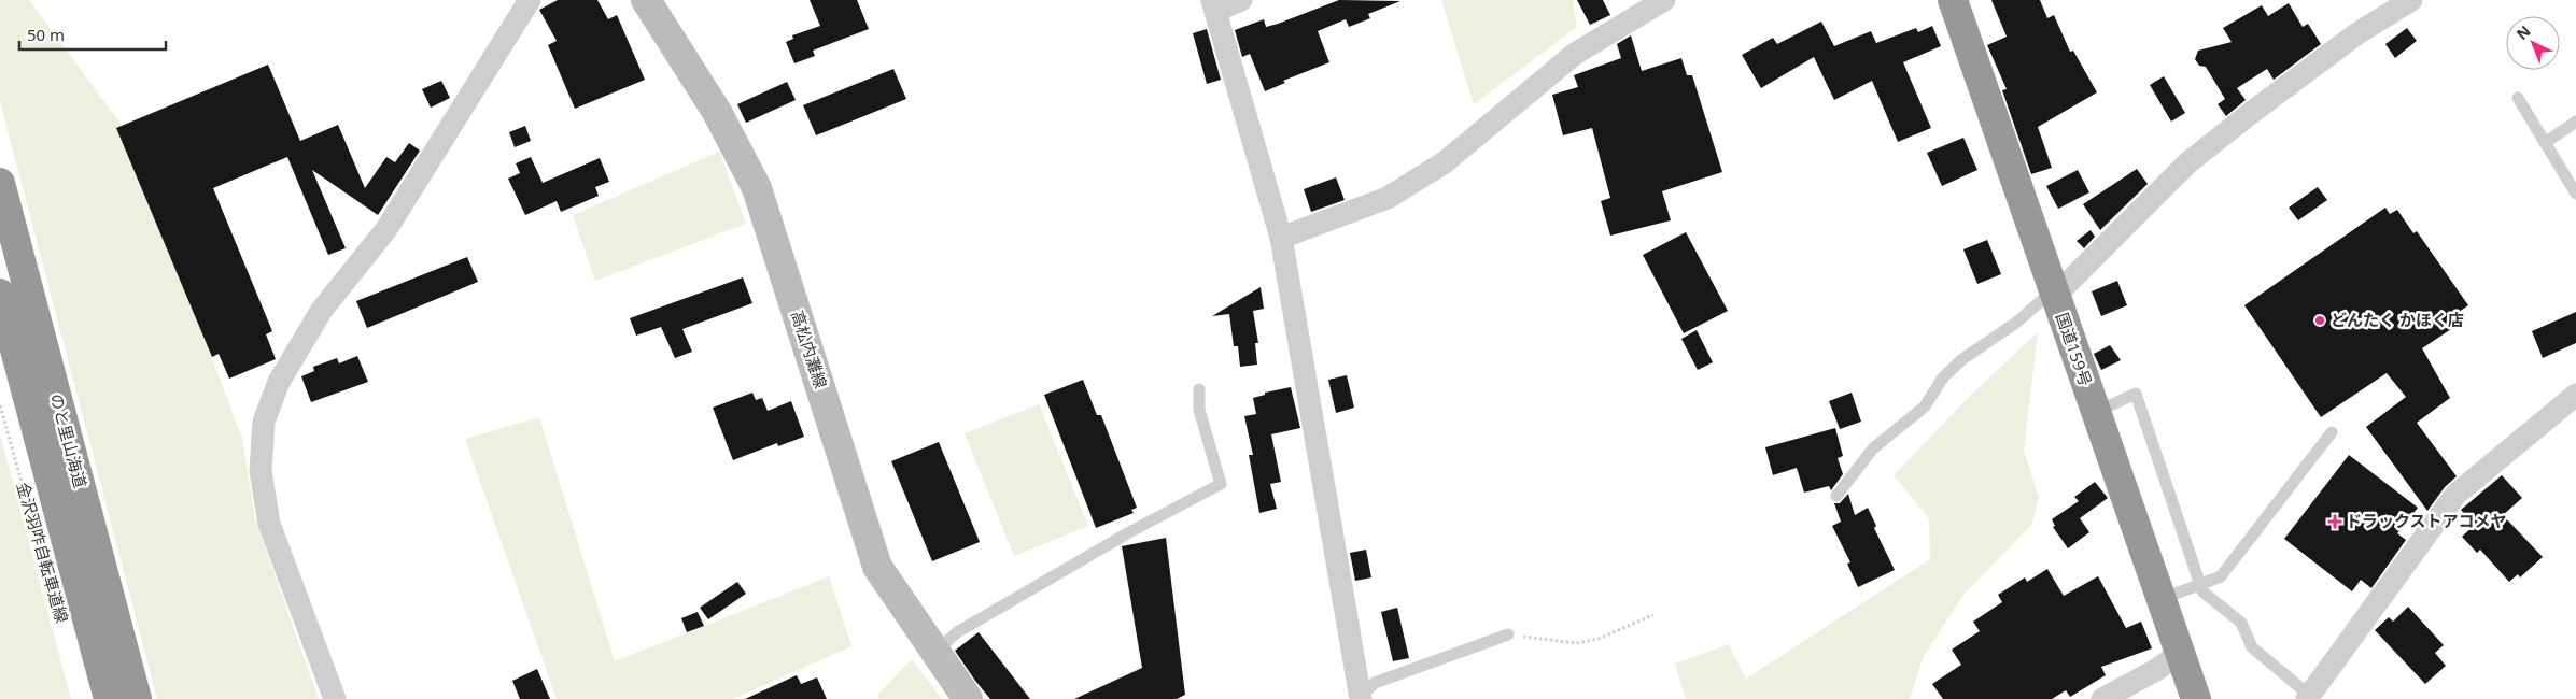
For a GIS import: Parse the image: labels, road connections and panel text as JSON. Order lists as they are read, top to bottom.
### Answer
{
  "streets": {
    "highway": ["国道159号", "のと里山海道"],
    "main road": ["高松内灘線"],
    "path": ["金沢羽咋自転車道線"]
  },
  "places": {
    "other": ["どんたく かほく店"],
    "health": ["ドラックストアコメヤ"]
  },
  "scale_bar": "50 m",
  "north": "top left"
}
